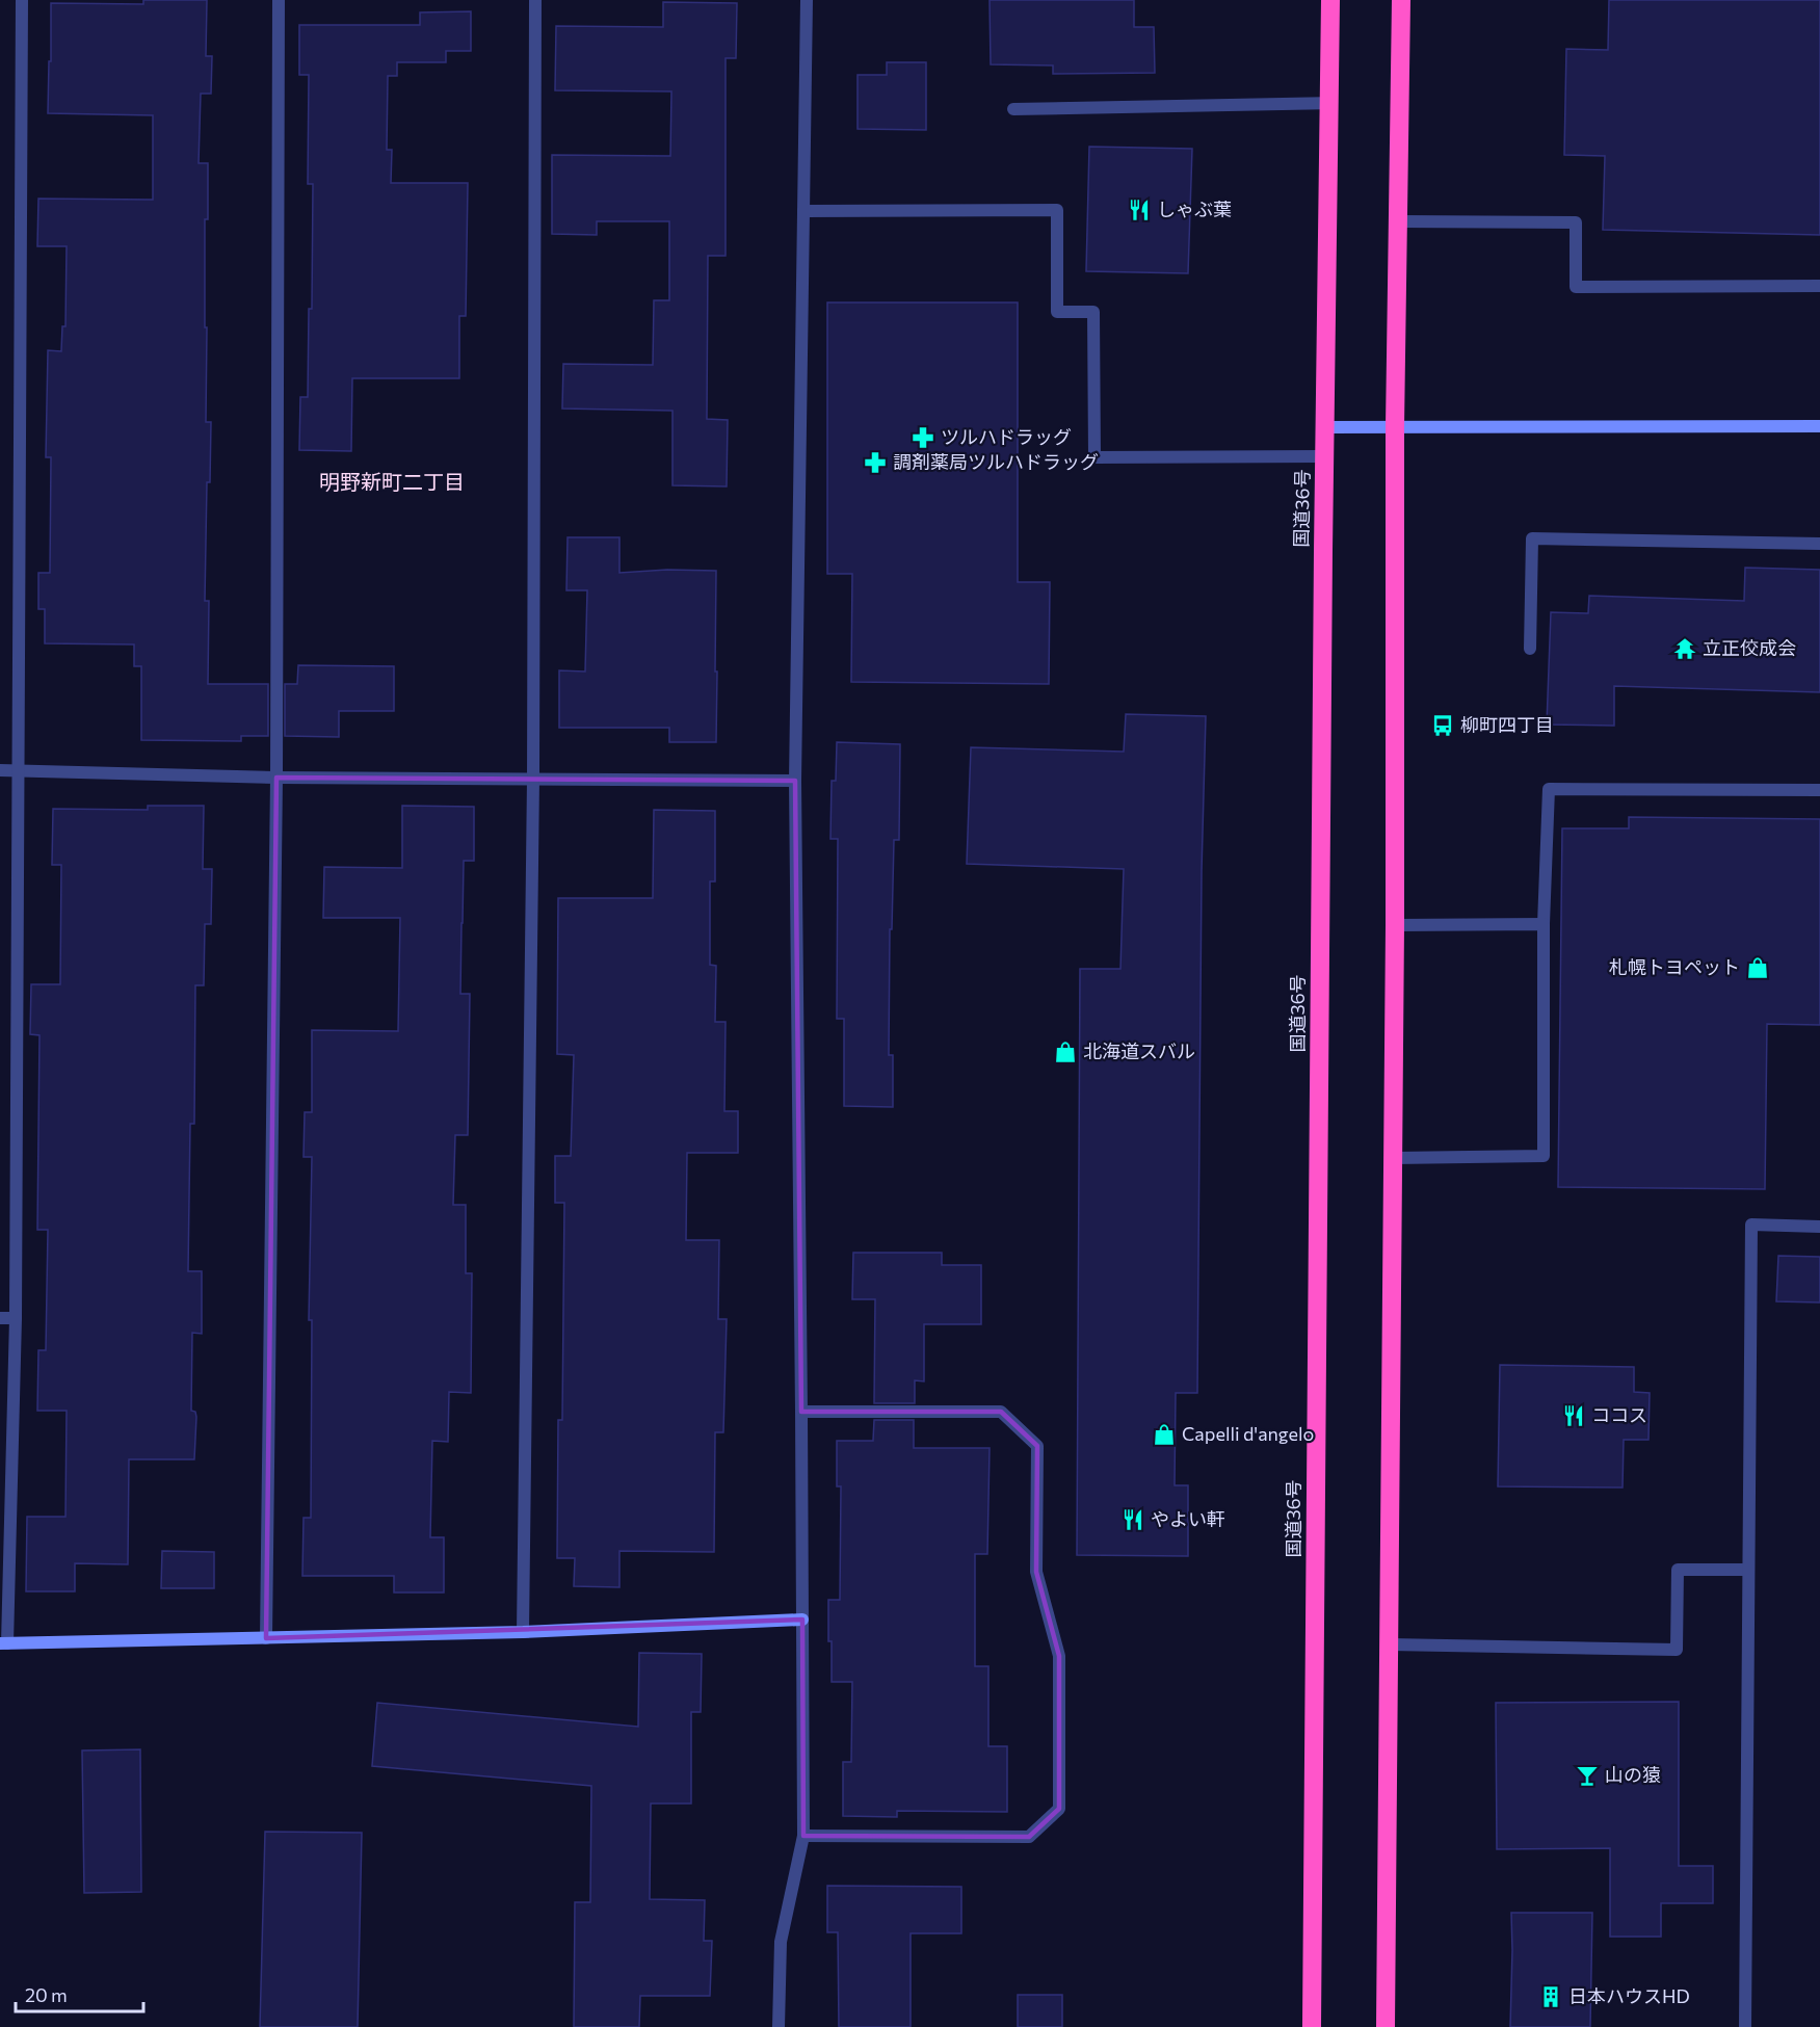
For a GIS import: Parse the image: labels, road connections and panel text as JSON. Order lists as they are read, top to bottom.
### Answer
{
  "streets": {
    "highway": ["国道36号"]
  },
  "districts": ["明野新町二丁目"],
  "places": {
    "restaurant": ["しゃぶ葉", "ココス", "やよい軒"],
    "pharmacy": ["ツルハドラッグ", "調剤薬局ツルハドラッグ"],
    "temple": ["立正佼成会"],
    "bus stop": ["柳町四丁目"],
    "shop": ["札幌トヨペット", "北海道スバル", "Capelli d'angelo"],
    "bar": ["山の猿"],
    "building": ["日本ハウスHD"]
  },
  "scale_bar": "20 m"
}
